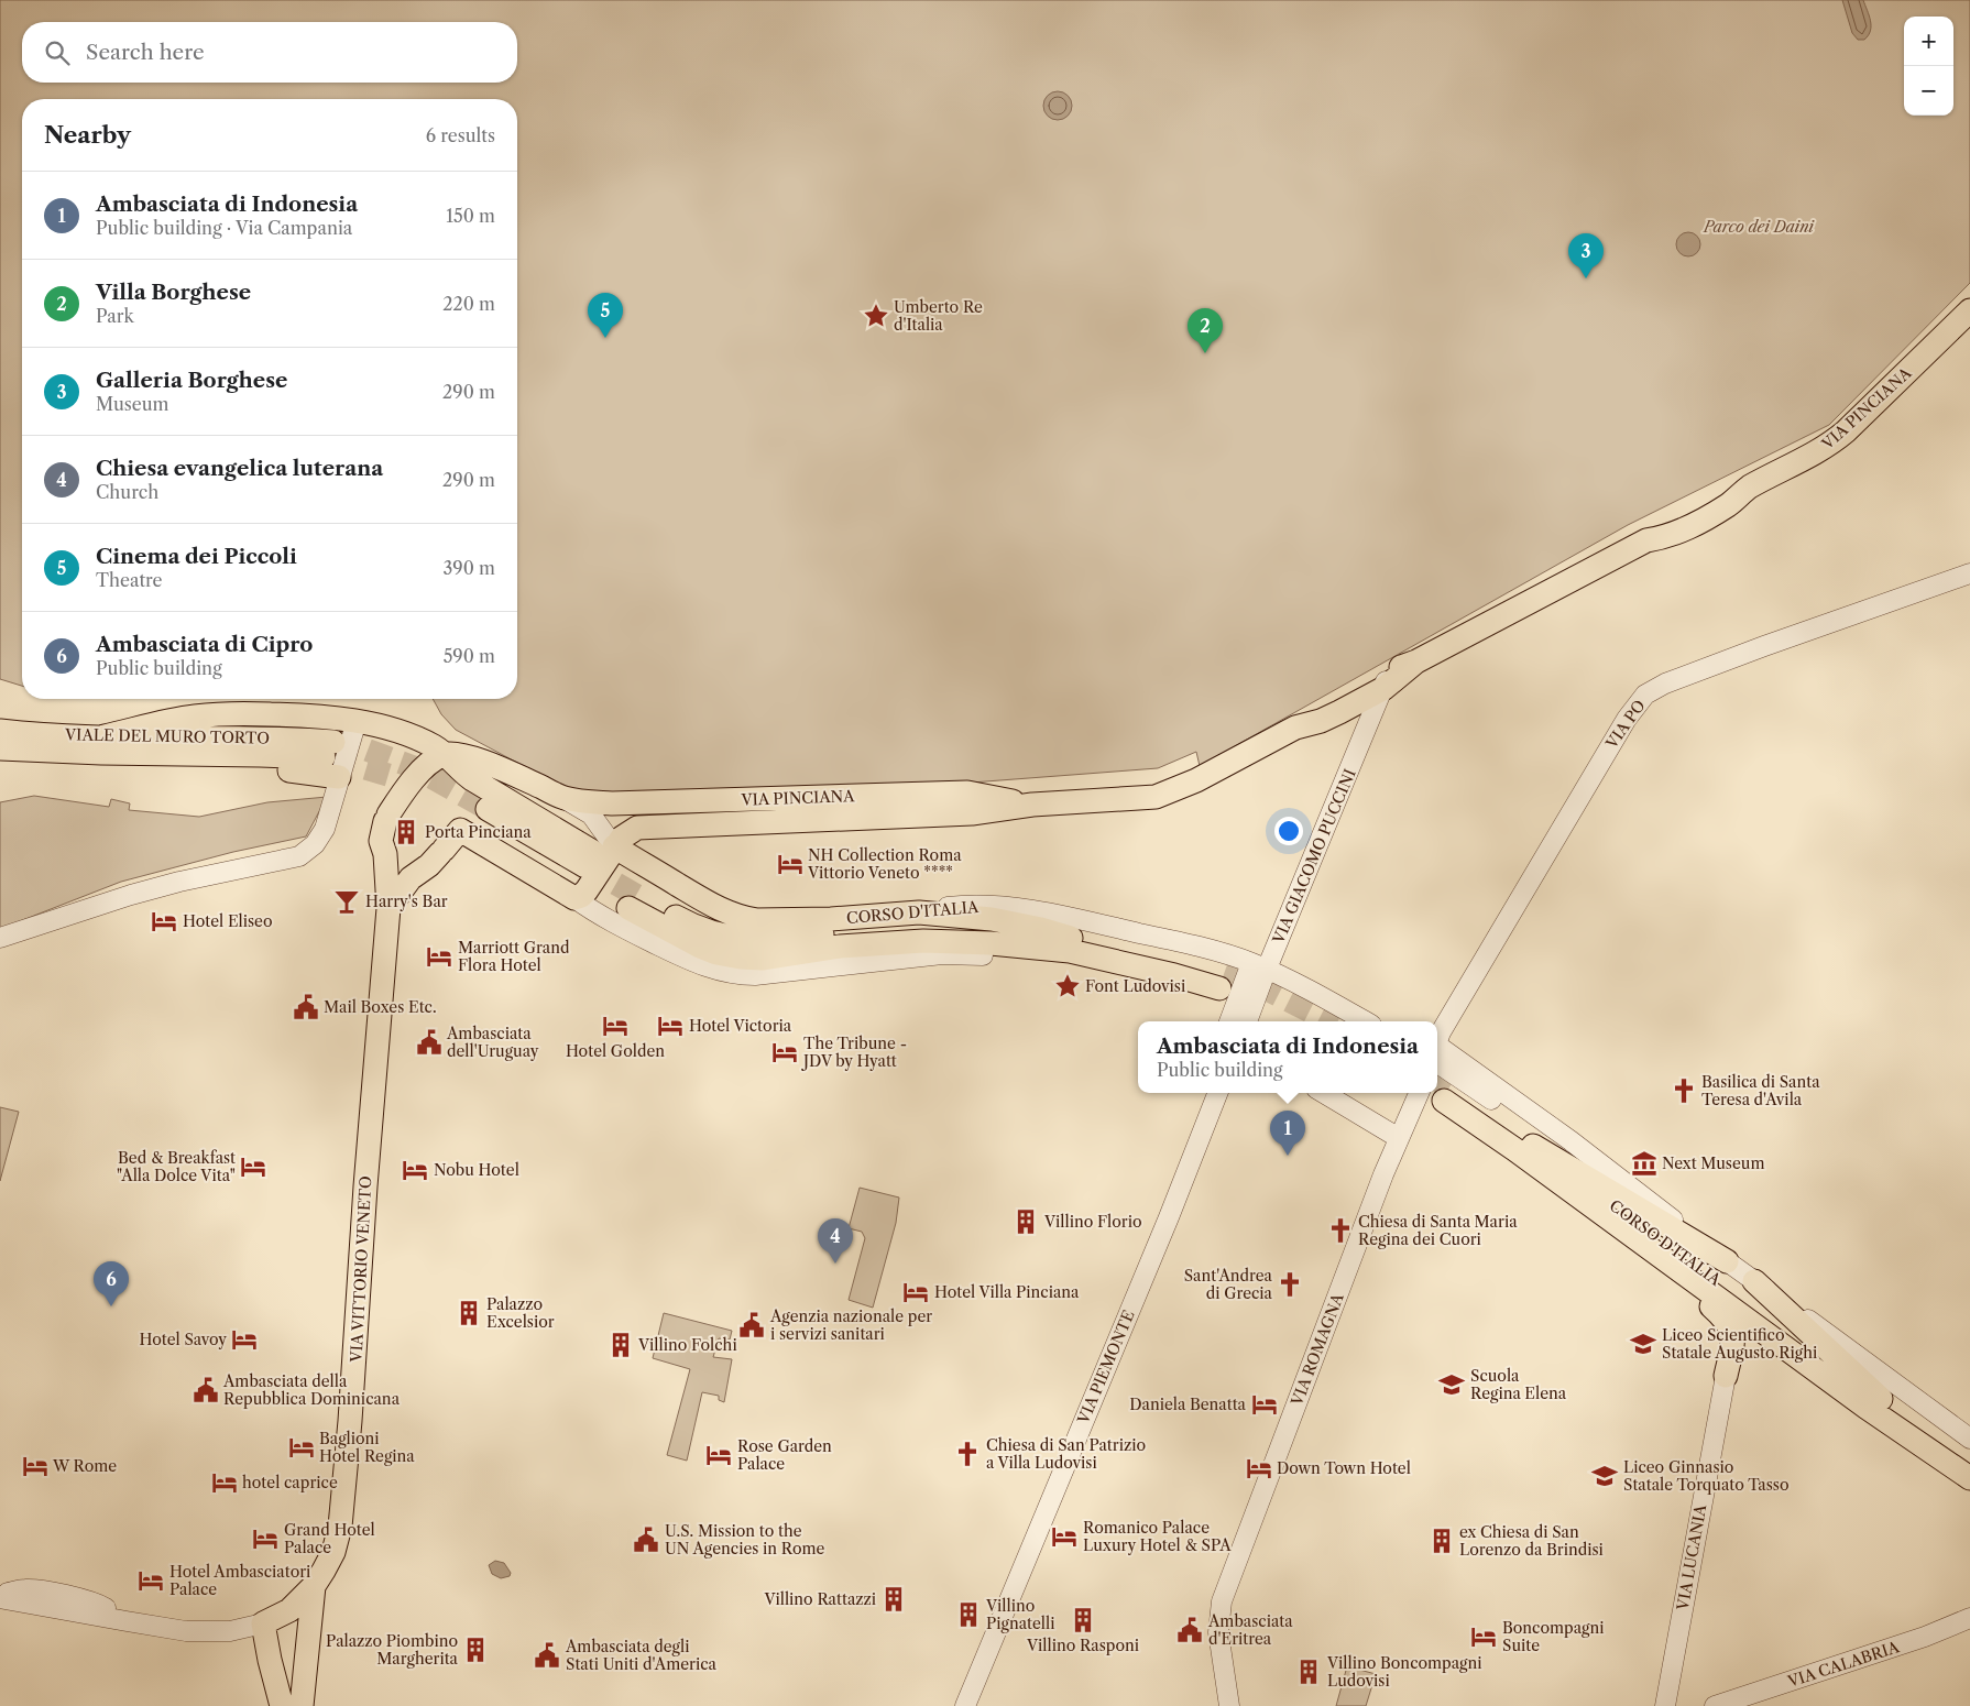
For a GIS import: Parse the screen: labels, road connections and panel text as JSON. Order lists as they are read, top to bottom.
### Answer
{
  "streets": {
    "main road": [
      "VIA PINCIANA",
      "VIALE DEL MURO TORTO",
      "CORSO D'ITALIA",
      "VIA VITTORIO VENETO"
    ],
    "street": [
      "VIA PO",
      "VIA GIACOMO PUCCINI",
      "VIA ROMAGNA",
      "VIA PIEMONTE",
      "VIA LUCANIA",
      "VIA CALABRIA"
    ]
  },
  "crossings": [
    ["VIA PINCIANA", "VIA GIACOMO PUCCINI"],
    ["VIA PINCIANA", "CORSO D'ITALIA"],
    ["VIA GIACOMO PUCCINI", "CORSO D'ITALIA"],
    ["CORSO D'ITALIA", "VIA VITTORIO VENETO"]
  ],
  "parks": ["Parco dei Daini"],
  "places": {
    "place": ["Umberto Re d'Italia", "Font Ludovisi"],
    "building": [
      "Porta Pinciana",
      "Villino Florio",
      "Palazzo Excelsior",
      "Villino Folchi",
      "ex Chiesa di San Lorenzo da Brindisi",
      "Villino Rattazzi",
      "Villino Pignatelli",
      "Villino Rasponi",
      "Palazzo Piombino Margherita",
      "Villino Boncompagni Ludovisi"
    ],
    "hotel": [
      "NH Collection Roma Vittorio Veneto ****",
      "Hotel Eliseo",
      "Marriott Grand Flora Hotel",
      "Hotel Golden",
      "Hotel Victoria",
      "The Tribune - JDV by Hyatt",
      "Bed & Breakfast \"Alla Dolce Vita\"",
      "Nobu Hotel",
      "Hotel Villa Pinciana",
      "Hotel Savoy",
      "Daniela Benatta",
      "Baglioni Hotel Regina",
      "Rose Garden Palace",
      "W Rome",
      "Down Town Hotel",
      "hotel caprice",
      "Romanico Palace Luxury Hotel & SPA",
      "Grand Hotel Palace",
      "Hotel Ambasciatori Palace",
      "Boncompagni Suite"
    ],
    "bar": ["Harry's Bar"],
    "public building": [
      "Mail Boxes Etc.",
      "Ambasciata dell'Uruguay",
      "Agenzia nazionale per i servizi sanitari",
      "Ambasciata della Repubblica Dominicana",
      "U.S. Mission to the UN Agencies in Rome",
      "Ambasciata d'Eritrea",
      "Ambasciata degli Stati Uniti d'America"
    ],
    "church": [
      "Basilica di Santa Teresa d'Avila",
      "Chiesa di Santa Maria Regina dei Cuori",
      "Sant'Andrea di Grecia",
      "Chiesa di San Patrizio a Villa Ludovisi"
    ],
    "museum": ["Next Museum"],
    "school or university": ["Liceo Scientifico Statale Augusto Righi", "Scuola Regina Elena", "Liceo Ginnasio Statale Torquato Tasso"]
  },
  "page": {
    "map_buttons": ["+", "−"],
    "search": "Search here",
    "heading": ["Nearby", "6 results"],
    "list": [
      {
        "mark": "1",
        "name": "Ambasciata di Indonesia",
        "note": "Public building · Via Campania",
        "value": "150 m"
      },
      {
        "mark": "2",
        "name": "Villa Borghese",
        "note": "Park",
        "value": "220 m"
      },
      {
        "mark": "3",
        "name": "Galleria Borghese",
        "note": "Museum",
        "value": "290 m"
      },
      {
        "mark": "4",
        "name": "Chiesa evangelica luterana",
        "note": "Church",
        "value": "290 m"
      },
      {
        "mark": "5",
        "name": "Cinema dei Piccoli",
        "note": "Theatre",
        "value": "390 m"
      },
      {
        "mark": "6",
        "name": "Ambasciata di Cipro",
        "note": "Public building",
        "value": "590 m"
      }
    ],
    "pins": [
      "3",
      "5",
      "2",
      "1",
      "4",
      "6"
    ],
    "popup": ["Ambasciata di Indonesia", "Public building"]
  }
}
